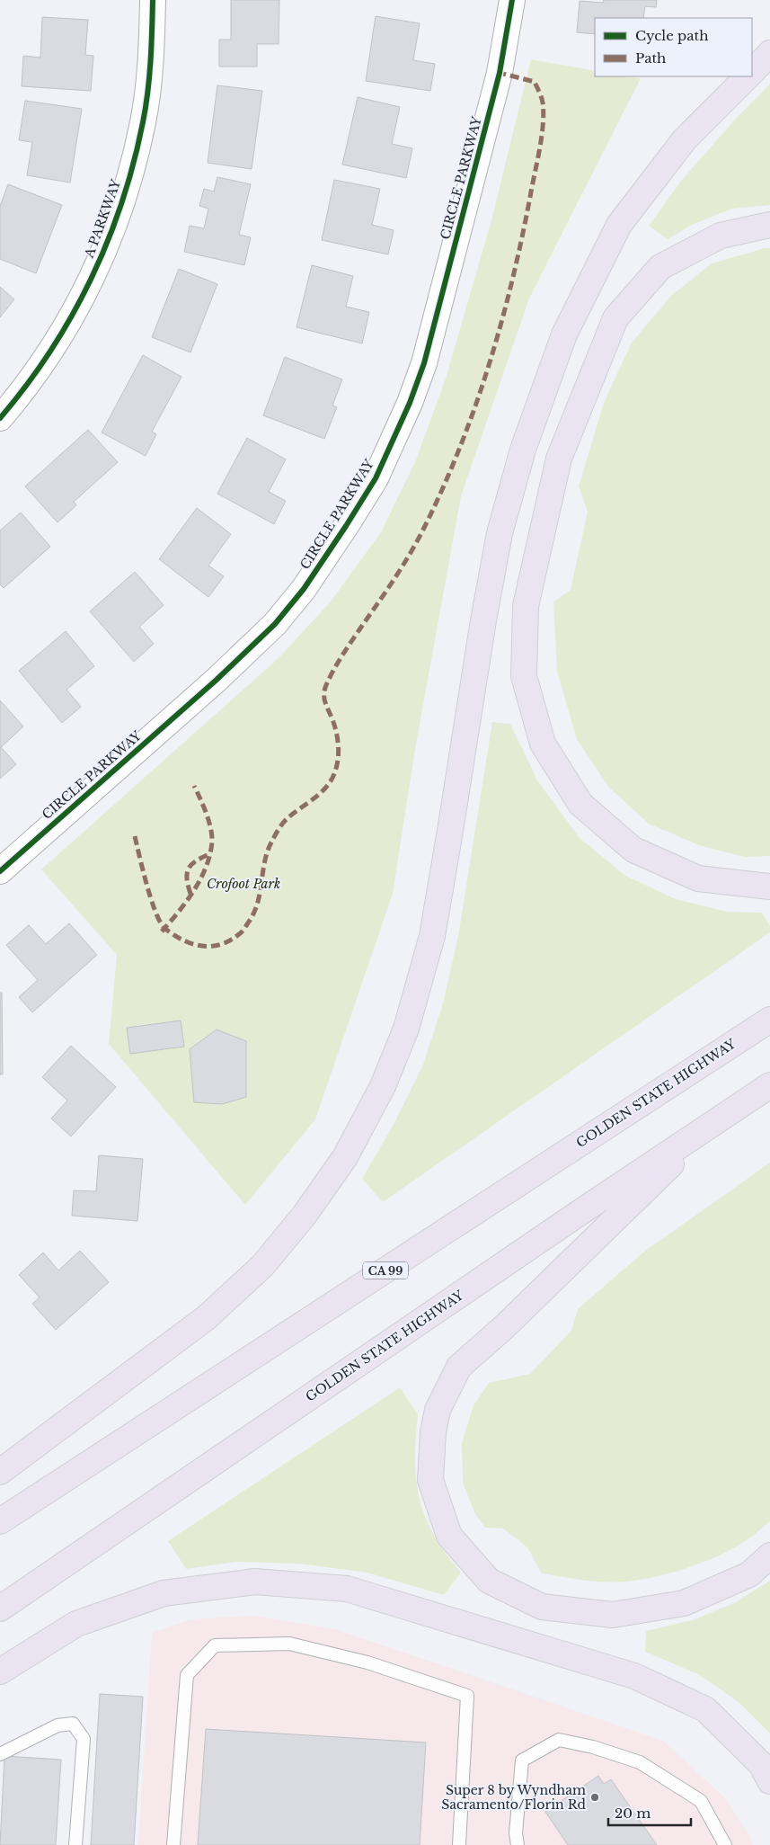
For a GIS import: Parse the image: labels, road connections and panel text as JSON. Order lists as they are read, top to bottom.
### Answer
{
  "streets": {
    "highway": ["GOLDEN STATE HIGHWAY", "CA 99"],
    "street": ["CIRCLE PARKWAY", "A PARKWAY"]
  },
  "parks": ["Crofoot Park"],
  "places": ["Super 8 by Wyndham Sacramento/Florin Rd"],
  "legend": ["Cycle path", "Path"],
  "scale_bar": "20 m"
}
